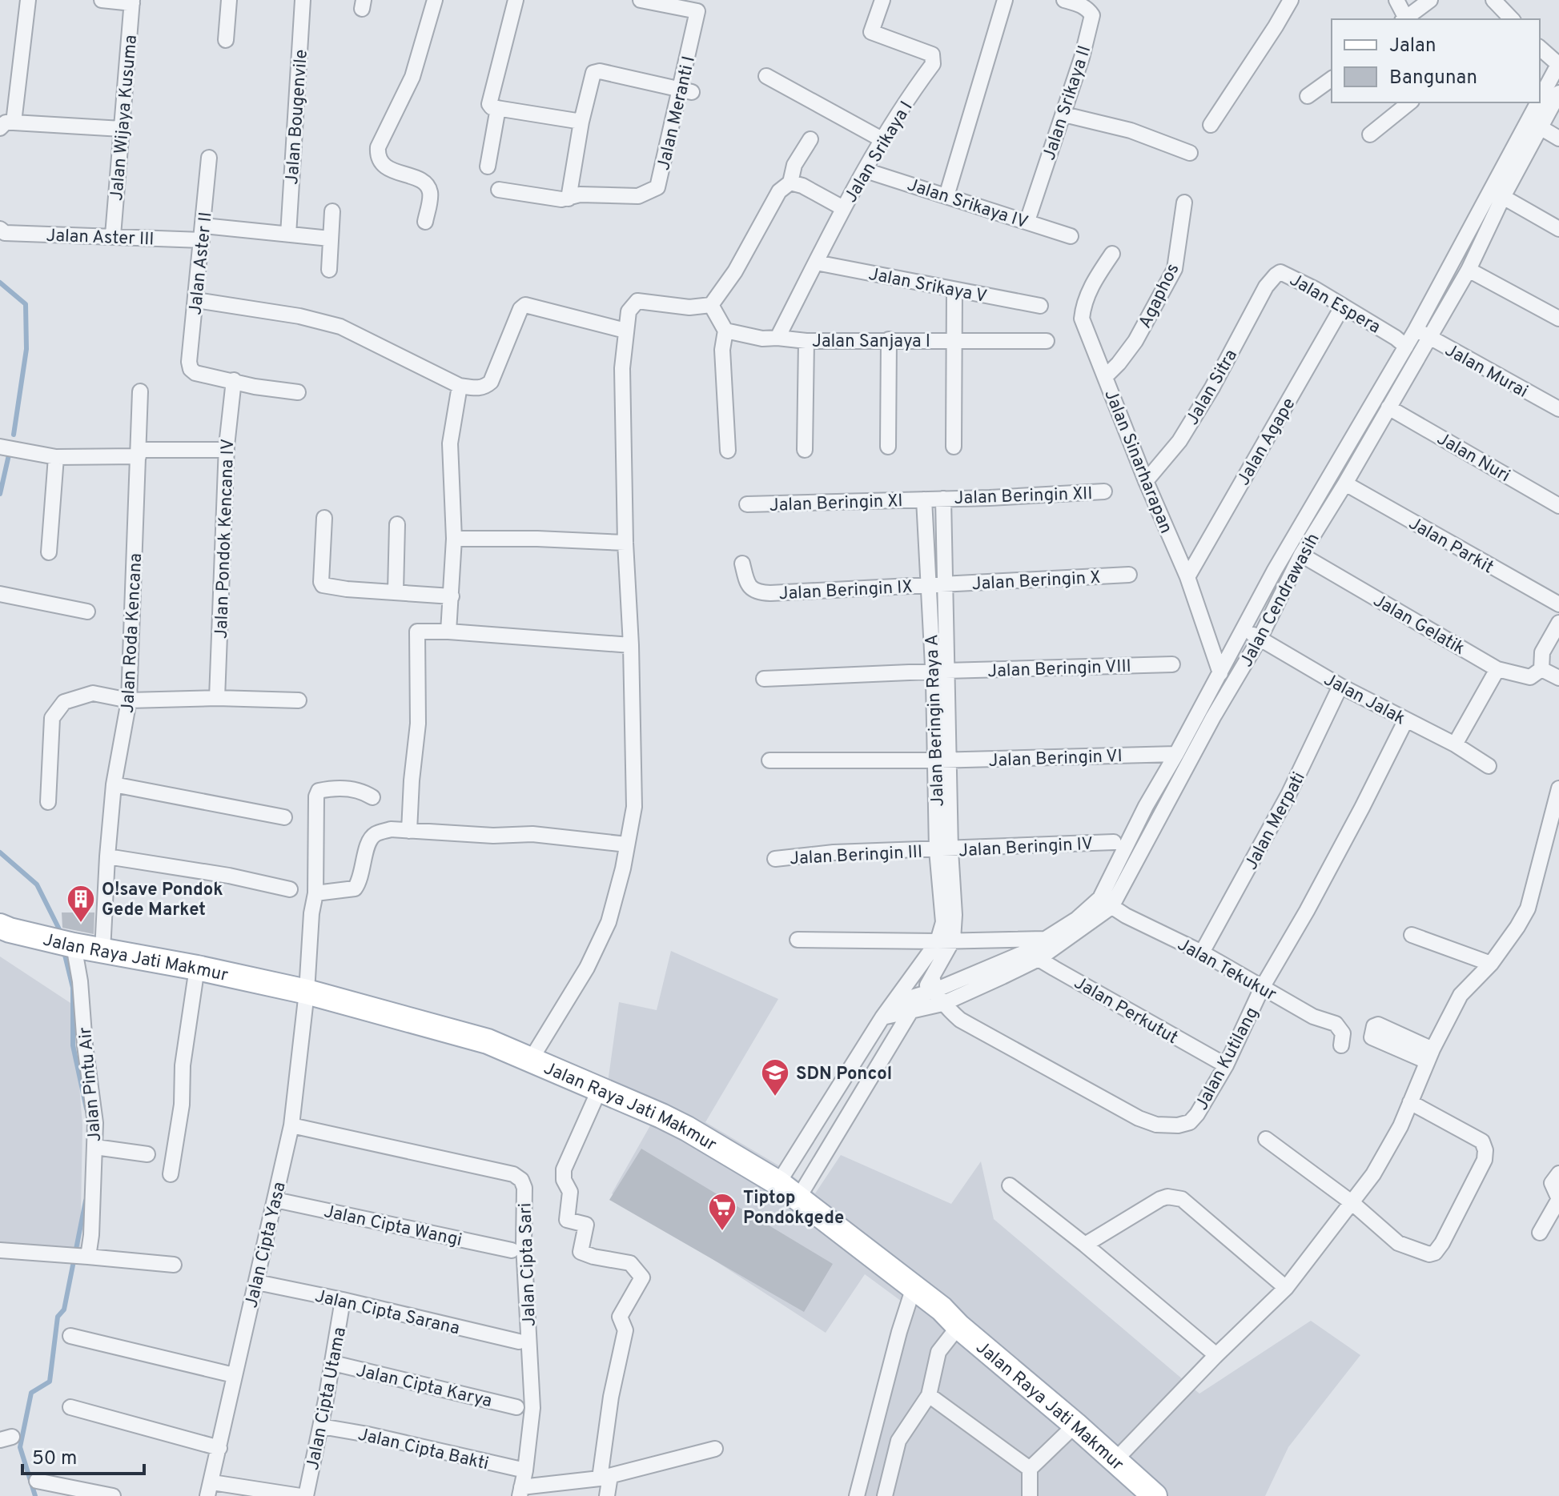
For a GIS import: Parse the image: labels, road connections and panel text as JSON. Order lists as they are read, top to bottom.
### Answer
{
  "streets": {
    "main road": ["Jalan Raya Jati Makmur"],
    "street": [
      "Jalan Srikaya II",
      "Jalan Meranti I",
      "Jalan Bougenvile",
      "Jalan Wijaya Kusuma",
      "Jalan Srikaya I",
      "Jalan Srikaya IV",
      "Jalan Aster III",
      "Jalan Aster II",
      "Jalan Srikaya V",
      "Agaphos",
      "Jalan Espera",
      "Jalan Sanjaya I",
      "Jalan Murai",
      "Jalan Sitra",
      "Jalan Agape",
      "Jalan Nuri",
      "Jalan Sinarharapan",
      "Jalan Beringin XII",
      "Jalan Beringin XI",
      "Jalan Pondok Kencana IV",
      "Jalan Parkit",
      "Jalan Beringin X",
      "Jalan Beringin IX",
      "Jalan Cendrawasih",
      "Jalan Gelatik",
      "Jalan Roda Kencana",
      "Jalan Beringin VIII",
      "Jalan Jalak",
      "Jalan Beringin VI",
      "Jalan Merpati",
      "Jalan Beringin IV",
      "Jalan Beringin III",
      "Jalan Tekukur",
      "Jalan Perkutut",
      "Jalan Kutilang",
      "Jalan Pintu Air",
      "Jalan Cipta Wangi",
      "Jalan Cipta Yasa",
      "Jalan Cipta Sari",
      "Jalan Cipta Sarana",
      "Jalan Cipta Karya",
      "Jalan Cipta Utama",
      "Jalan Cipta Bakti"
    ]
  },
  "crossings": [
    ["Jalan Srikaya II", "Jalan Srikaya IV"],
    ["Jalan Bougenvile", "Jalan Aster III"],
    ["Jalan Wijaya Kusuma", "Jalan Aster III"],
    ["Jalan Srikaya I", "Jalan Srikaya IV"],
    ["Jalan Srikaya I", "Jalan Srikaya V"],
    ["Jalan Srikaya I", "Jalan Sanjaya I"],
    ["Jalan Aster III", "Jalan Aster II"],
    ["Jalan Aster II", "Jalan Pondok Kencana IV"],
    ["Agaphos", "Jalan Sinarharapan"],
    ["Jalan Espera", "Jalan Sitra"],
    ["Jalan Espera", "Jalan Agape"],
    ["Jalan Espera", "Jalan Cendrawasih"],
    ["Jalan Murai", "Jalan Cendrawasih"],
    ["Jalan Sitra", "Jalan Sinarharapan"],
    ["Jalan Agape", "Jalan Sinarharapan"],
    ["Jalan Nuri", "Jalan Cendrawasih"],
    ["Jalan Sinarharapan", "Jalan Cendrawasih"],
    ["Jalan Beringin XII", "Jalan Beringin XI"],
    ["Jalan Parkit", "Jalan Cendrawasih"],
    ["Jalan Beringin X", "Jalan Beringin IX"],
    ["Jalan Cendrawasih", "Jalan Gelatik"],
    ["Jalan Cendrawasih", "Jalan Jalak"],
    ["Jalan Cendrawasih", "Jalan Beringin VI"],
    ["Jalan Cendrawasih", "Jalan Tekukur"],
    ["Jalan Cendrawasih", "Jalan Perkutut"],
    ["Jalan Cendrawasih", "Jalan Kutilang"],
    ["Jalan Roda Kencana", "Jalan Raya Jati Makmur"],
    ["Jalan Jalak", "Jalan Merpati"],
    ["Jalan Jalak", "Jalan Kutilang"],
    ["Jalan Merpati", "Jalan Tekukur"],
    ["Jalan Beringin IV", "Jalan Beringin III"],
    ["Jalan Raya Jati Makmur", "Jalan Pintu Air"],
    ["Jalan Raya Jati Makmur", "Jalan Cipta Yasa"],
    ["Jalan Tekukur", "Jalan Kutilang"],
    ["Jalan Perkutut", "Jalan Kutilang"],
    ["Jalan Cipta Wangi", "Jalan Cipta Yasa"],
    ["Jalan Cipta Yasa", "Jalan Cipta Sari"],
    ["Jalan Cipta Yasa", "Jalan Cipta Sarana"],
    ["Jalan Cipta Sari", "Jalan Cipta Bakti"],
    ["Jalan Cipta Sarana", "Jalan Cipta Utama"],
    ["Jalan Cipta Karya", "Jalan Cipta Utama"],
    ["Jalan Cipta Utama", "Jalan Cipta Bakti"]
  ],
  "places": {
    "building": ["O!save Pondok Gede Market"],
    "school or university": ["SDN Poncol"],
    "supermarket": ["Tiptop Pondokgede"]
  },
  "legend": ["Jalan", "Bangunan"],
  "scale_bar": "50 m"
}
